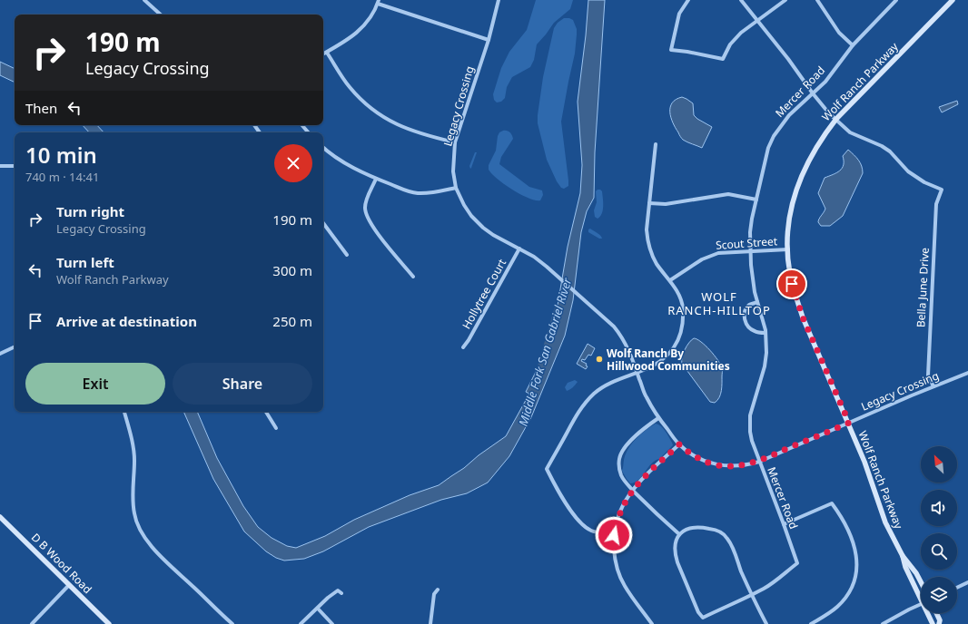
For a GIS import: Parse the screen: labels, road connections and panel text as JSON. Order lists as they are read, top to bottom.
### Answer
{
  "streets": {
    "street": [
      "Wolf Ranch Parkway",
      "Mercer Road",
      "Legacy Crossing",
      "Scout Street",
      "Bella June Drive",
      "Hollytree Court",
      "D B Wood Road"
    ]
  },
  "crossings": [
    ["Wolf Ranch Parkway", "Legacy Crossing"],
    ["Wolf Ranch Parkway", "Scout Street"],
    ["Wolf Ranch Parkway", "Bella June Drive"],
    ["Mercer Road", "Legacy Crossing"],
    ["Mercer Road", "Scout Street"],
    ["Legacy Crossing", "Bella June Drive"],
    ["Legacy Crossing", "Hollytree Court"]
  ],
  "districts": ["WOLF RANCH-HILLTOP"],
  "water": ["Middle Fork San Gabriel River"],
  "places": ["Wolf Ranch By Hillwood Communities"],
  "north": "top left",
  "page": {
    "turn": ["190 m", "Legacy Crossing"],
    "then": "Then",
    "heading": ["10 min", "740 m · 14:41"],
    "list": [
      {
        "name": "Turn right",
        "note": "Legacy Crossing",
        "value": "190 m"
      },
      {
        "name": "Turn left",
        "note": "Wolf Ranch Parkway",
        "value": "300 m"
      },
      {
        "name": "Arrive at destination",
        "value": "250 m"
      }
    ],
    "buttons": ["Exit", "Share"]
  }
}
